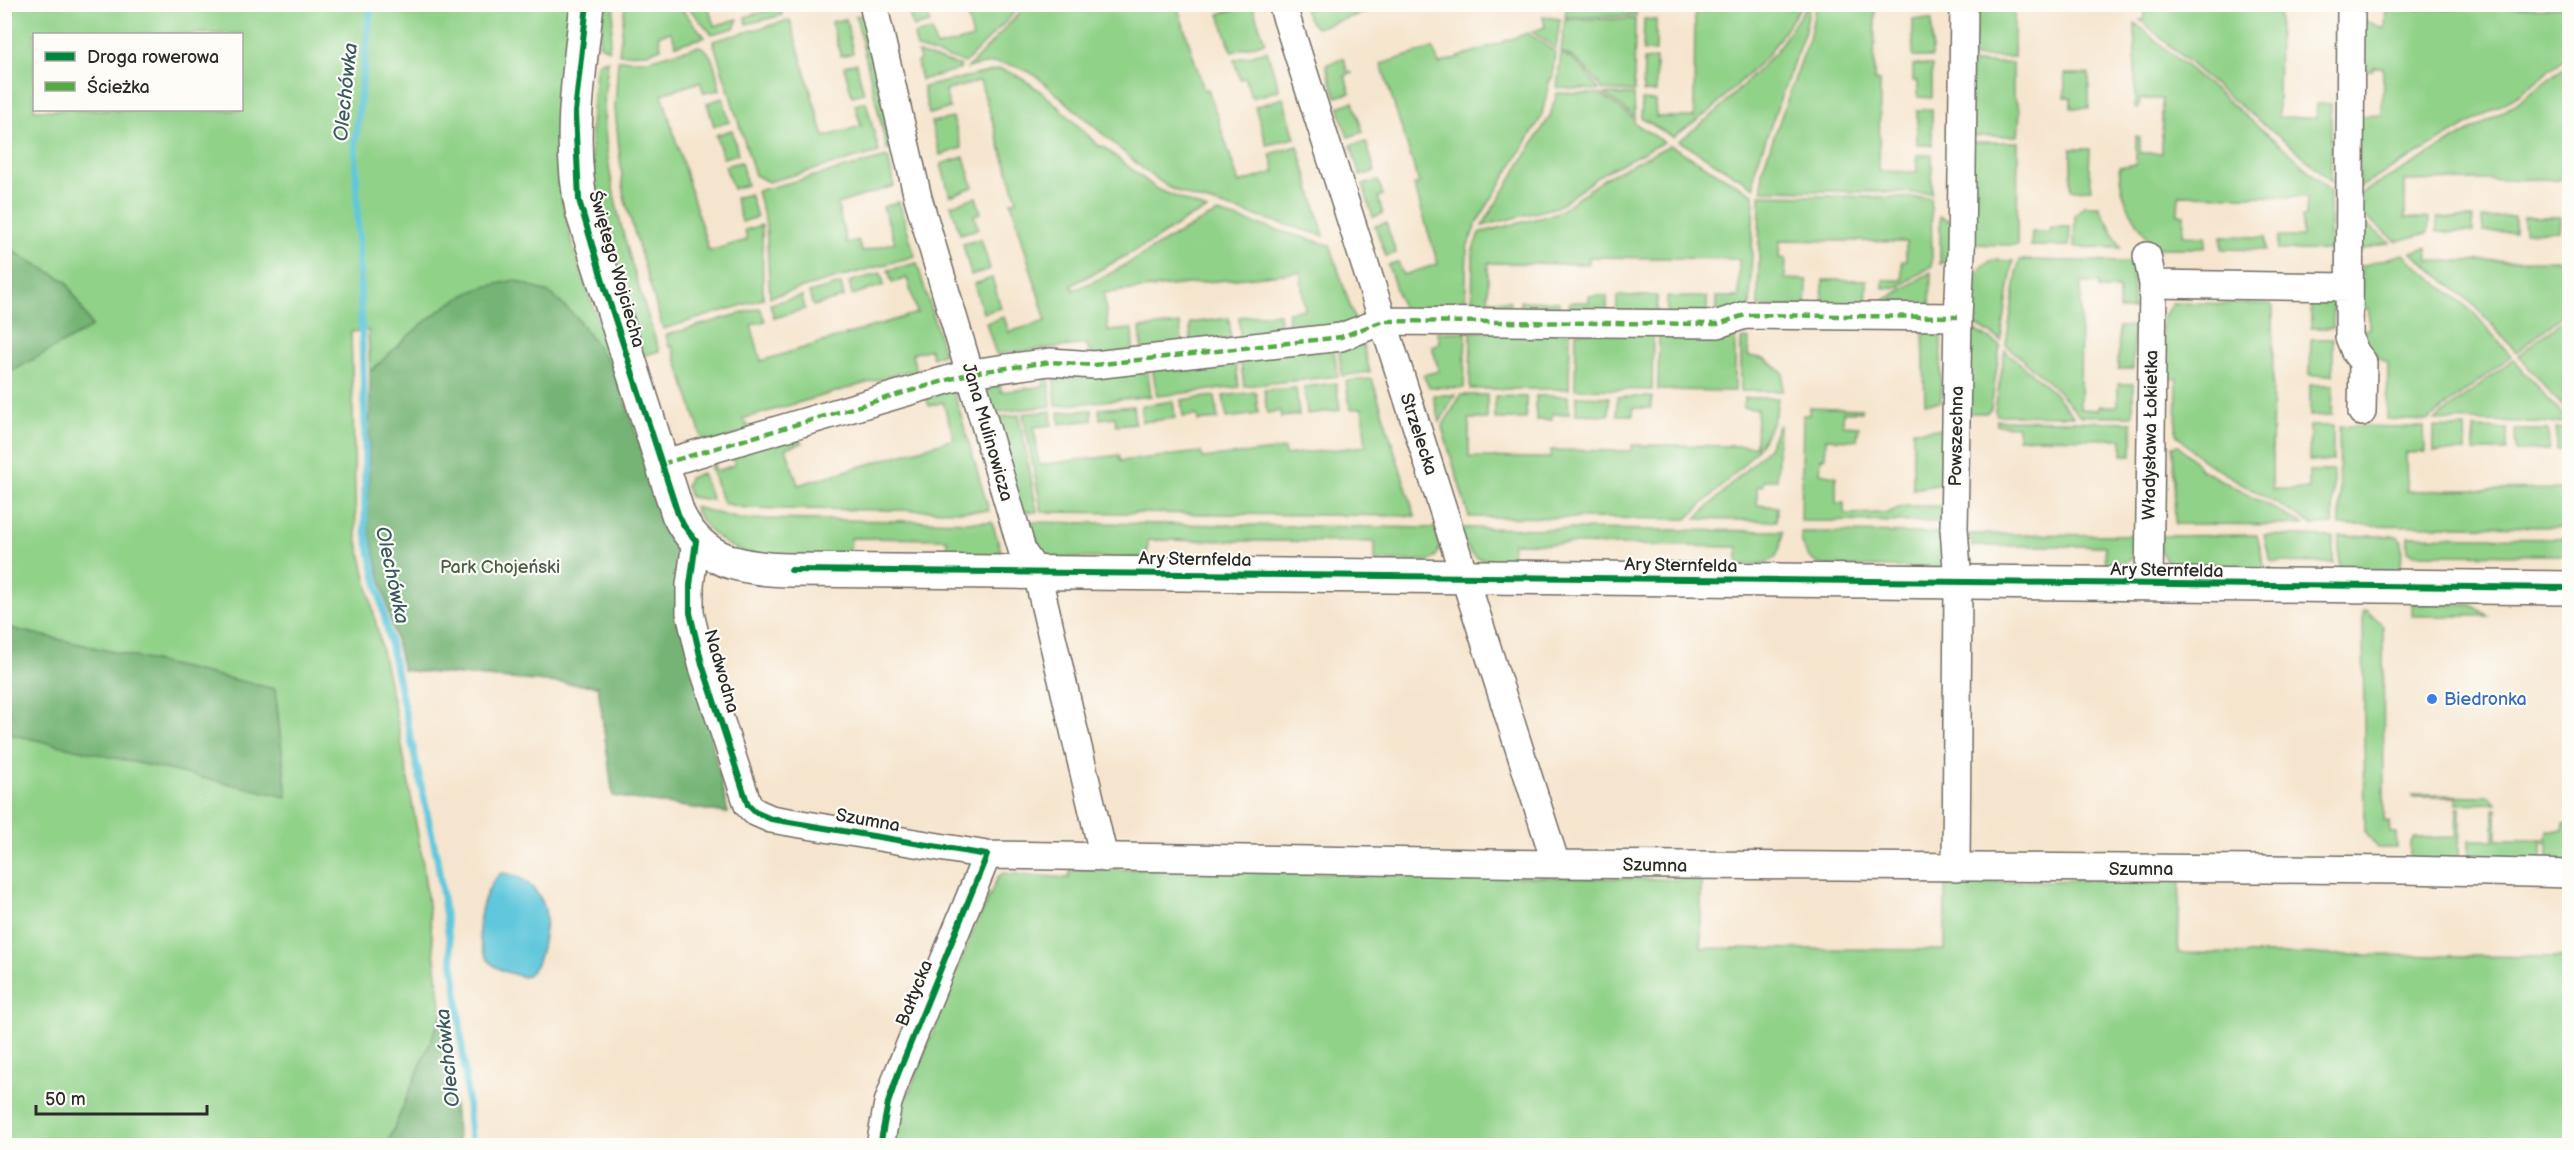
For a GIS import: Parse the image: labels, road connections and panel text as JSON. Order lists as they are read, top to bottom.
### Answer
{
  "streets": {
    "street": [
      "Świętego Wojciecha",
      "Jana Mulinowicza",
      "Strzelecka",
      "Władysława Łokietka",
      "Powszechna",
      "Ary Sternfelda",
      "Nadwodna",
      "Szumna",
      "Bałtycka"
    ]
  },
  "crossings": [
    ["Świętego Wojciecha", "Ary Sternfelda"],
    ["Jana Mulinowicza", "Ary Sternfelda"],
    ["Jana Mulinowicza", "Szumna"],
    ["Strzelecka", "Ary Sternfelda"],
    ["Strzelecka", "Szumna"],
    ["Władysława Łokietka", "Ary Sternfelda"],
    ["Powszechna", "Ary Sternfelda"],
    ["Powszechna", "Szumna"],
    ["Ary Sternfelda", "Nadwodna"],
    ["Nadwodna", "Szumna"],
    ["Szumna", "Bałtycka"]
  ],
  "water": ["Olechówka"],
  "parks": ["Park Chojeński"],
  "places": ["Biedronka"],
  "legend": ["Droga rowerowa", "Ścieżka"],
  "scale_bar": "50 m"
}
